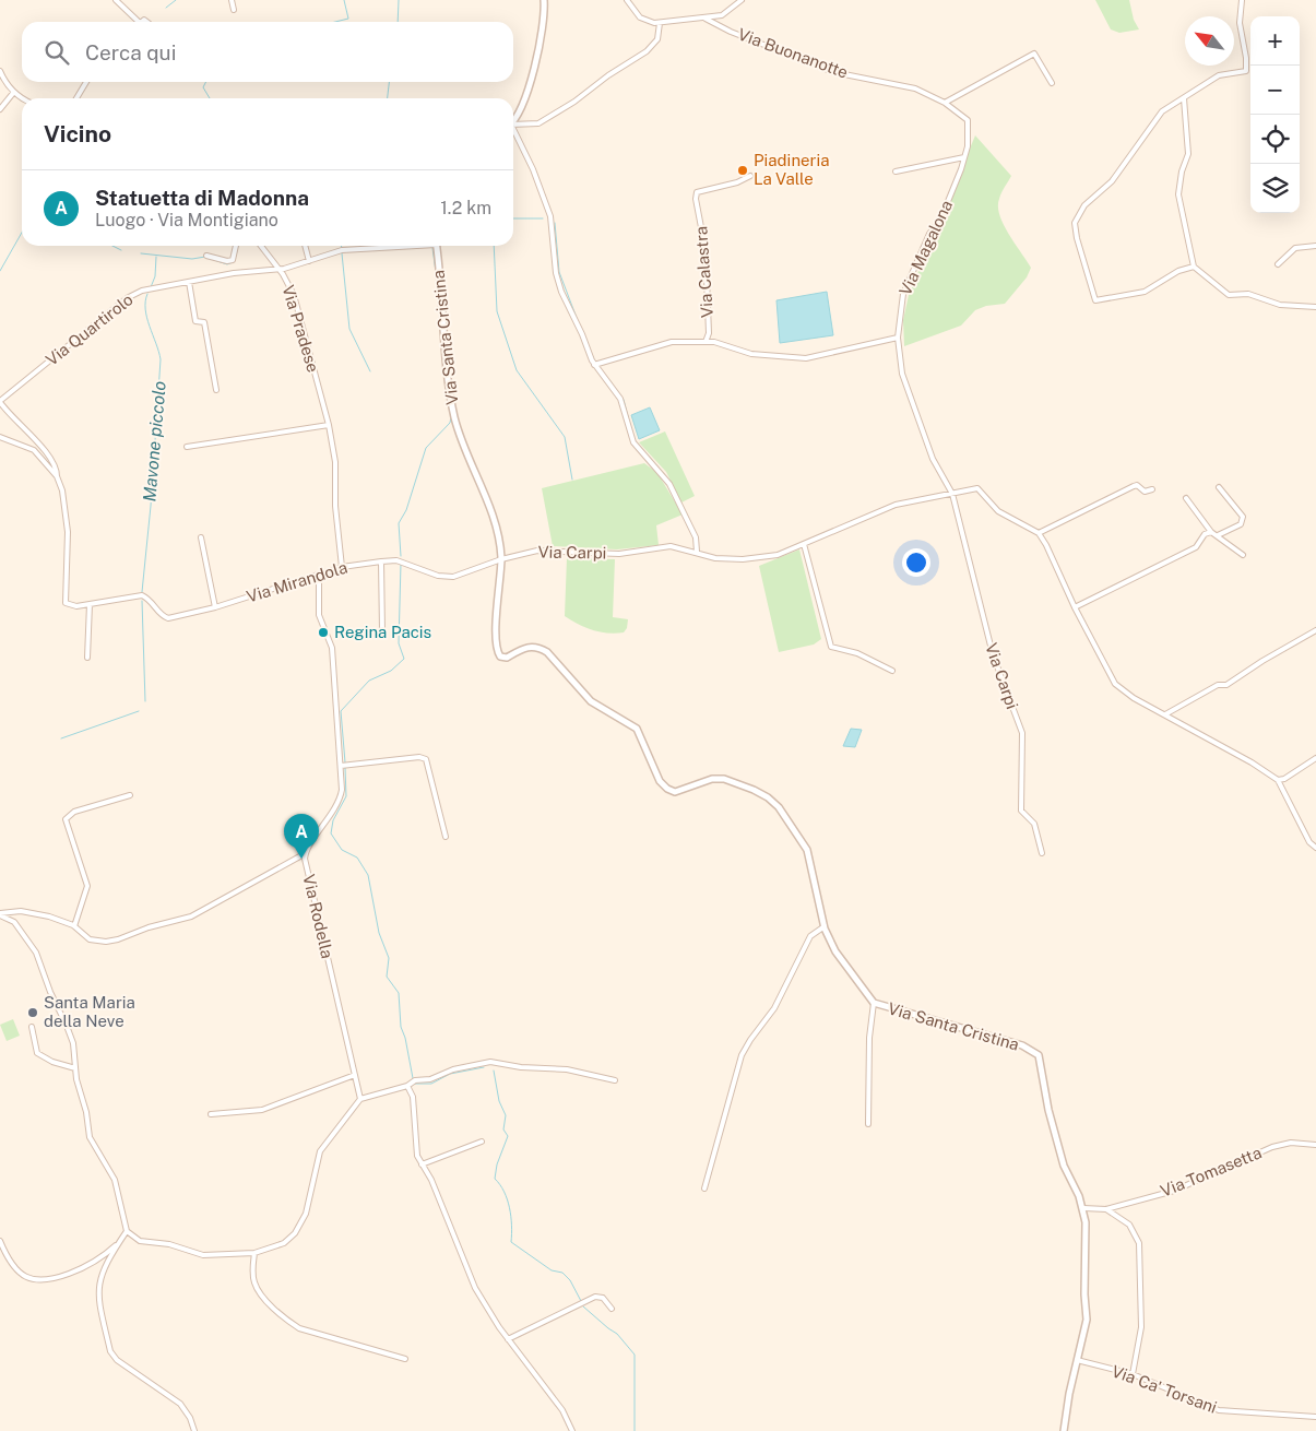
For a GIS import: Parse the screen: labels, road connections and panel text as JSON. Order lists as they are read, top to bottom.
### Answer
{
  "streets": {
    "street": [
      "Via Buonanotte",
      "Via Magalona",
      "Via Calastra",
      "Via Pradese",
      "Via Quartirolo",
      "Via Santa Cristina",
      "Via Carpi",
      "Via Mirandola",
      "Via Rodella",
      "Via Tomasetta",
      "Via Ca' Torsani"
    ]
  },
  "crossings": [
    ["Via Buonanotte", "Via Magalona"],
    ["Via Magalona", "Via Calastra"],
    ["Via Magalona", "Via Carpi"],
    ["Via Pradese", "Via Quartirolo"],
    ["Via Pradese", "Via Mirandola"],
    ["Via Santa Cristina", "Via Carpi"],
    ["Via Santa Cristina", "Via Mirandola"],
    ["Via Santa Cristina", "Via Tomasetta"],
    ["Via Santa Cristina", "Via Ca' Torsani"],
    ["Via Carpi", "Via Mirandola"],
    ["Via Mirandola", "Via Rodella"]
  ],
  "water": ["Mavone piccolo"],
  "places": ["Piadineria La Valle", "Regina Pacis", "Santa Maria della Neve"],
  "north": "top left",
  "page": {
    "map_buttons": ["+", "−"],
    "search": "Cerca qui",
    "heading": "Vicino",
    "list": [
      {
        "mark": "A",
        "name": "Statuetta di Madonna",
        "note": "Luogo · Via Montigiano",
        "value": "1.2 km"
      }
    ],
    "pins": "A"
  }
}
